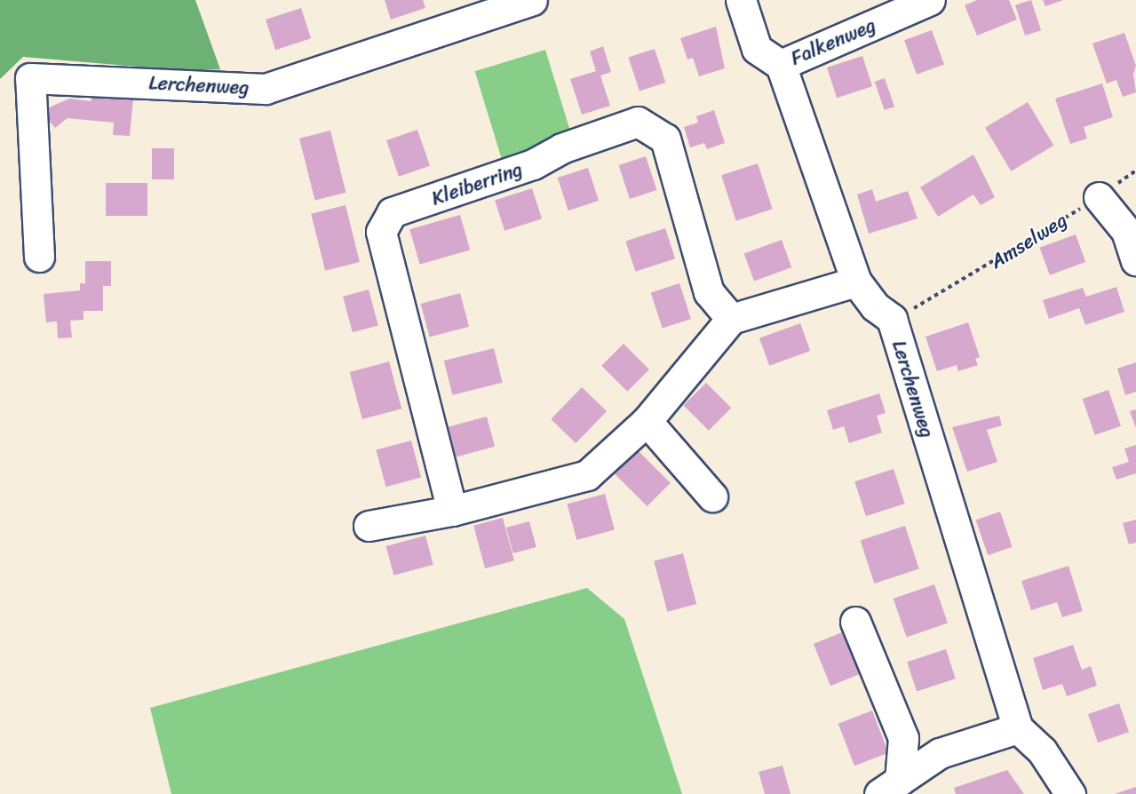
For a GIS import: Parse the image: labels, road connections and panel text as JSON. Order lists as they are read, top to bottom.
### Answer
{
  "streets": {
    "street": ["Falkenweg", "Lerchenweg", "Kleiberring"],
    "path": ["Amselweg"]
  },
  "crossings": [
    ["Falkenweg", "Lerchenweg"],
    ["Lerchenweg", "Amselweg"]
  ]
}
